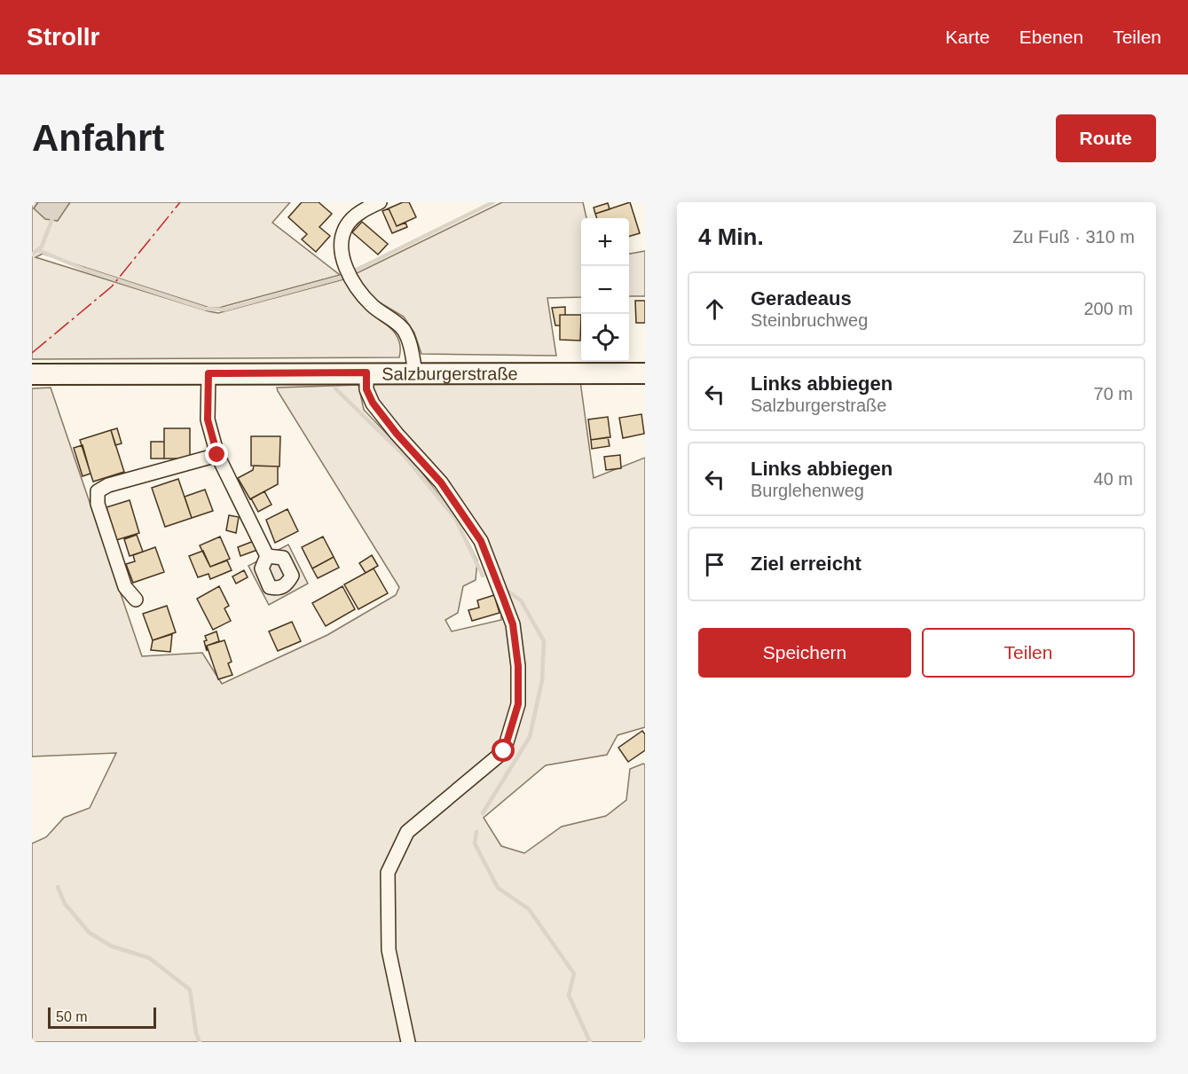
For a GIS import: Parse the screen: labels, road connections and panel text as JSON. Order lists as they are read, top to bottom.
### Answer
{
  "streets": {
    "main road": ["Salzburgerstraße"]
  },
  "scale_bar": "50 m",
  "page": {
    "header": "Strollr",
    "nav": ["Karte", "Ebenen", "Teilen"],
    "buttons": [
      "Route",
      ["Speichern", "Teilen"]
    ],
    "title": "Anfahrt",
    "heading": ["4 Min.", "Zu Fuß · 310 m"],
    "map_buttons": ["+", "−"],
    "list": [
      ["Geradeaus", "Steinbruchweg", "200 m"],
      ["Links abbiegen", "Salzburgerstraße", "70 m"],
      ["Links abbiegen", "Burglehenweg", "40 m"],
      "Ziel erreicht"
    ],
    "scale": "50 m"
  }
}
